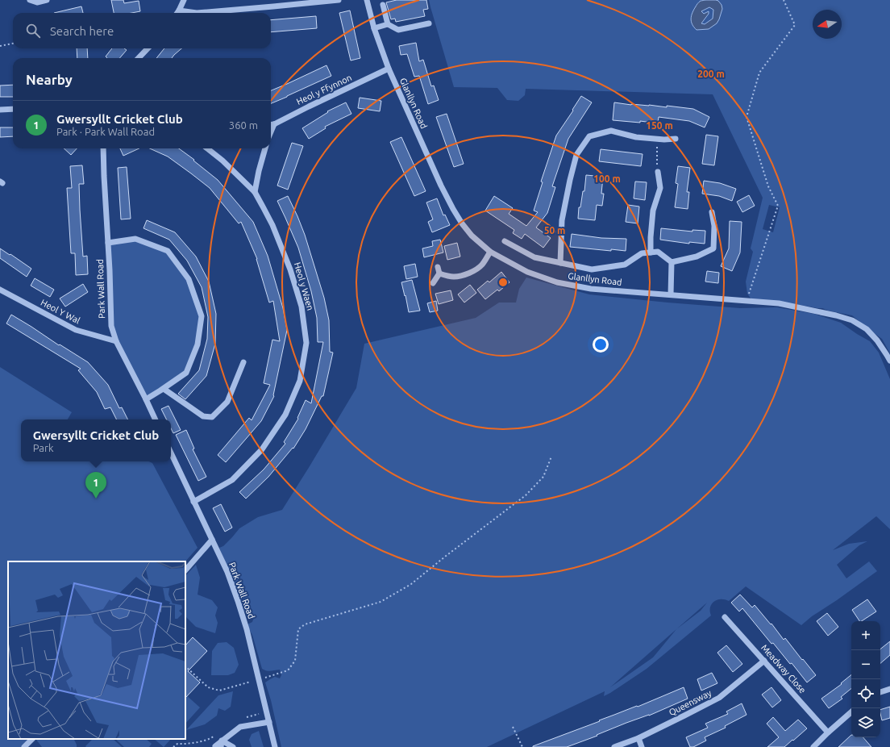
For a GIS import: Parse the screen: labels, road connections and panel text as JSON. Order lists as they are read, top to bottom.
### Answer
{
  "streets": {
    "street": [
      "Heol y Ffynnon",
      "Glanllyn Road",
      "Heol y Waen",
      "Park Wall Road",
      "Heol Y Wal",
      "Meadway Close",
      "Queensway"
    ]
  },
  "crossings": [
    ["Heol y Ffynnon", "Glanllyn Road"],
    ["Heol y Waen", "Park Wall Road"],
    ["Park Wall Road", "Heol Y Wal"],
    ["Meadway Close", "Queensway"]
  ],
  "north": "left",
  "page": {
    "search": "Search here",
    "heading": "Nearby",
    "list": [
      {
        "mark": "1",
        "name": "Gwersyllt Cricket Club",
        "note": "Park · Park Wall Road",
        "value": "360 m"
      }
    ],
    "popup": ["Gwersyllt Cricket Club", "Park"],
    "pins": "1",
    "map_buttons": ["+", "−"]
  },
  "rings": [
    "200 m",
    "150 m",
    "100 m",
    "50 m"
  ]
}
